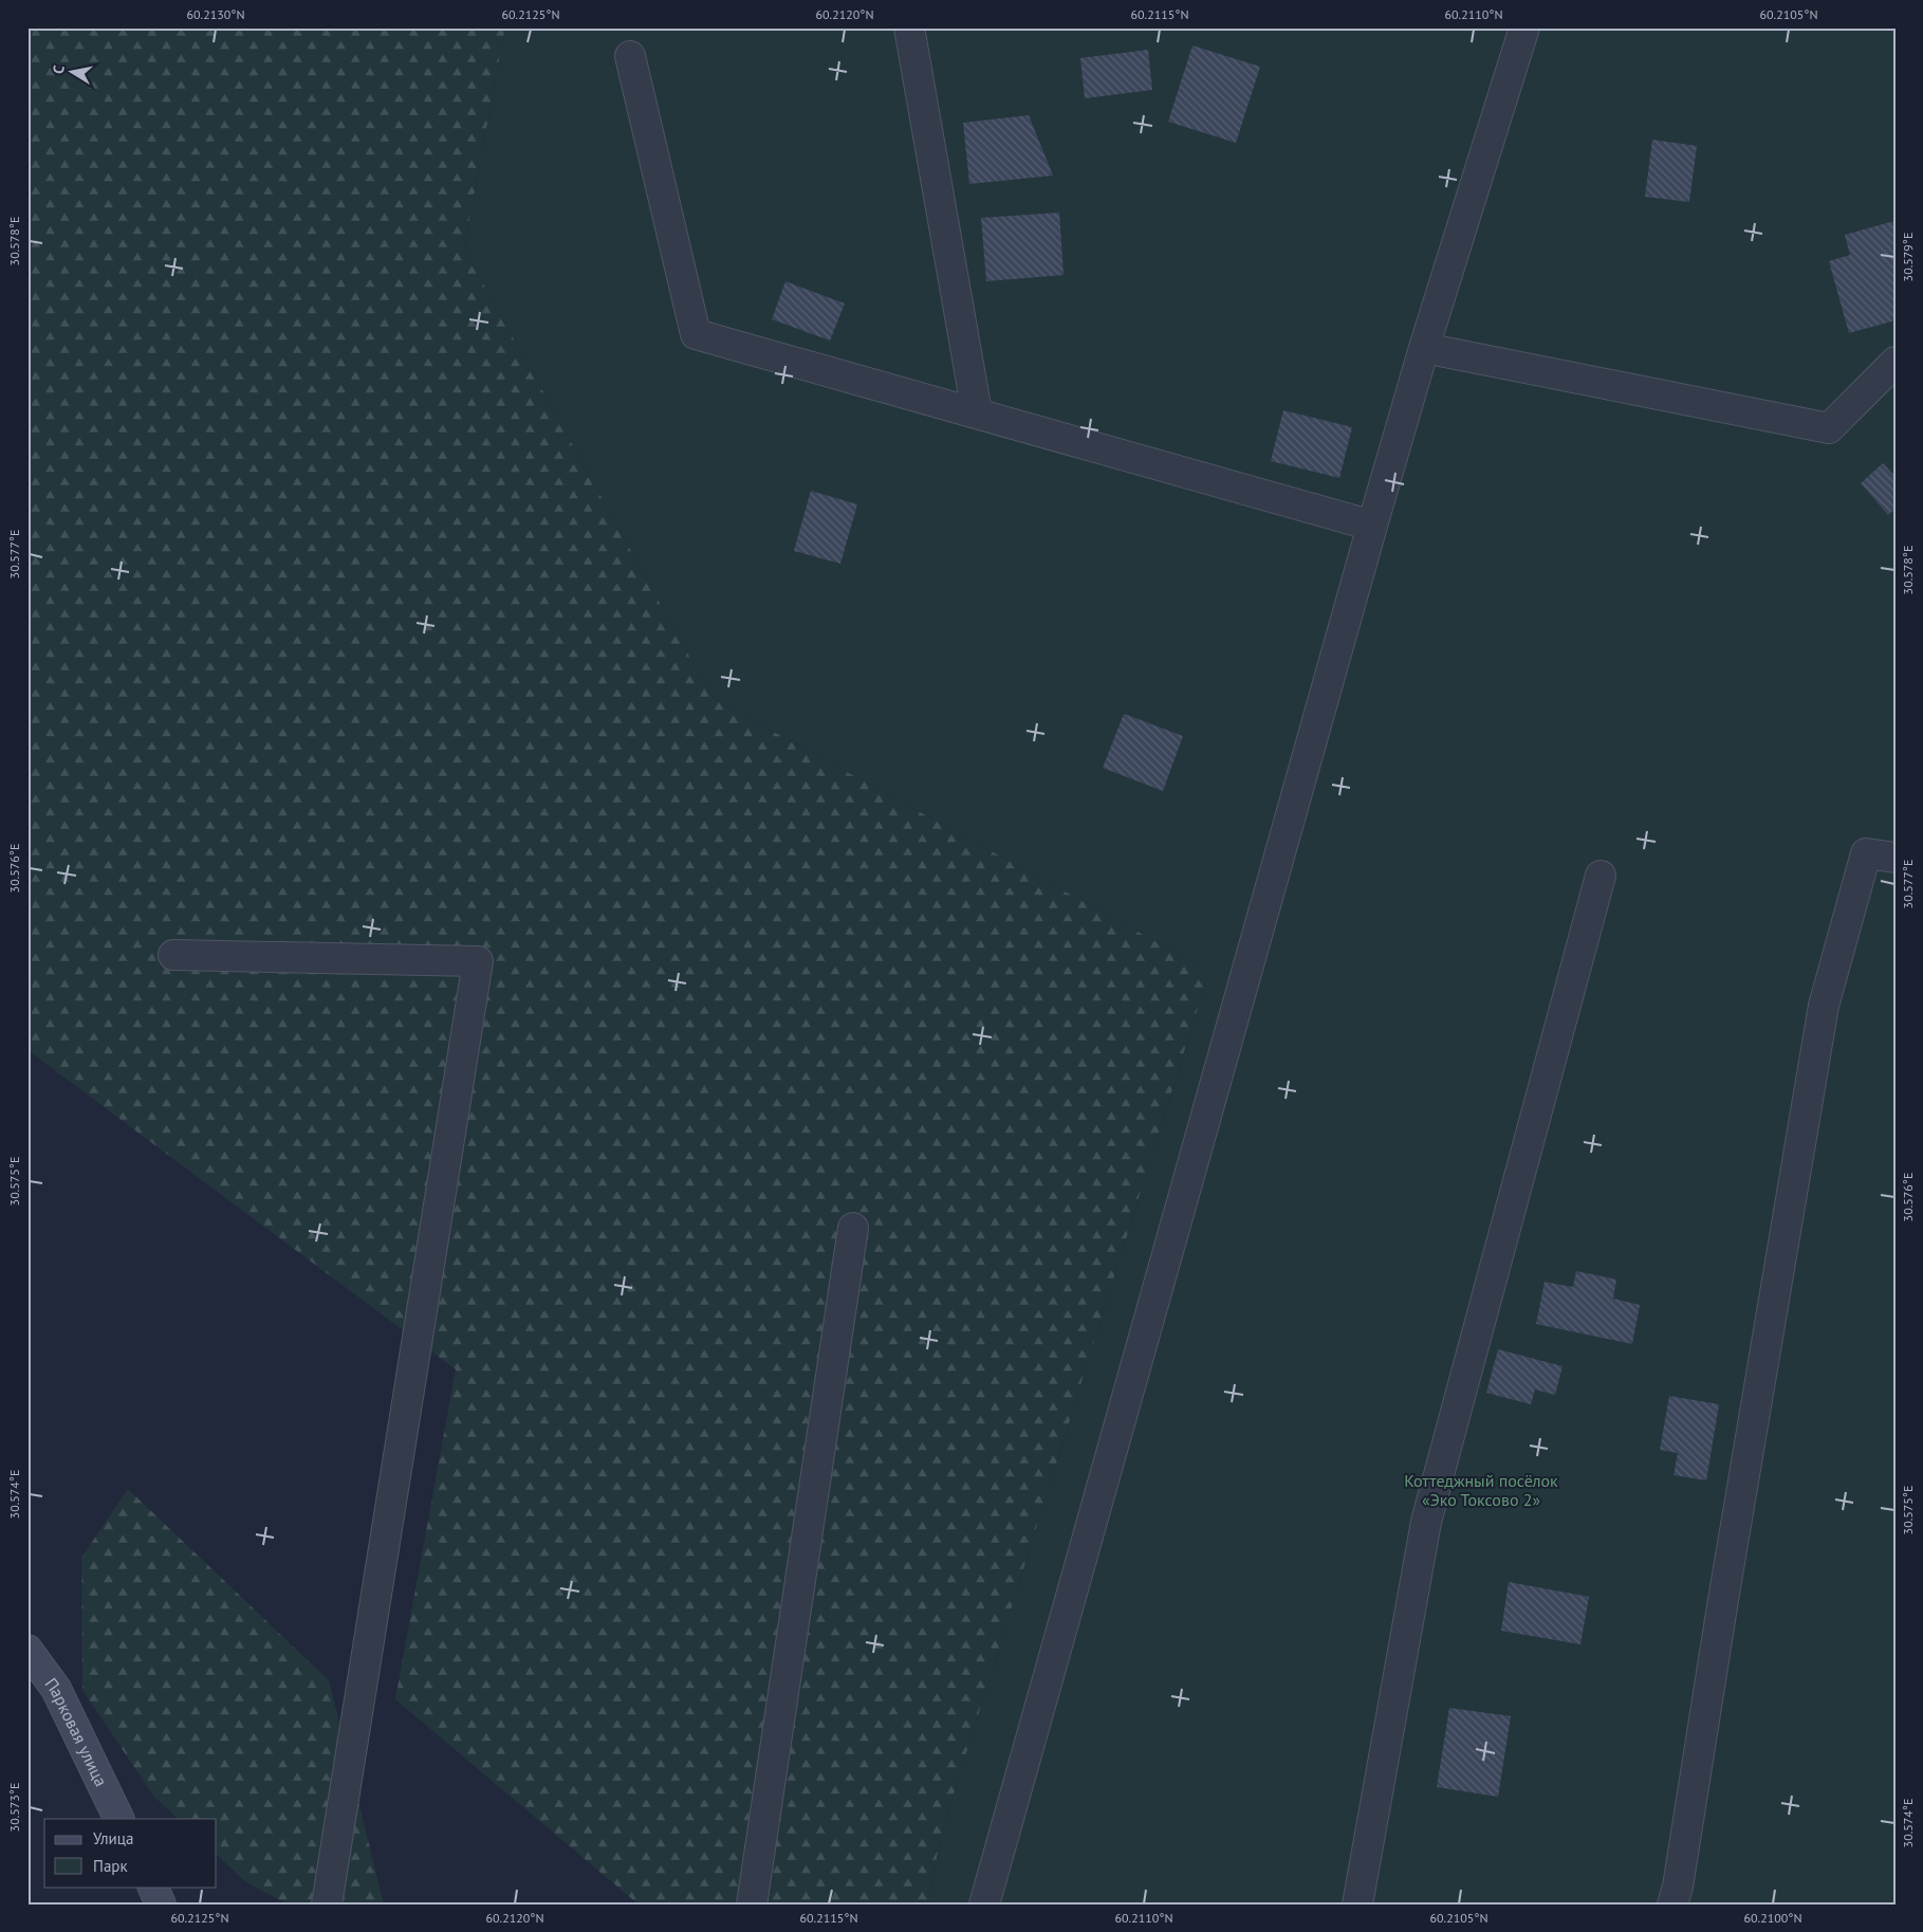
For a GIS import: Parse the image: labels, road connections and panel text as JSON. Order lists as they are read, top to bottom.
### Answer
{
  "streets": {
    "street": ["Парковая улица"]
  },
  "parks": ["Коттеджный посёлок «Эко Токсово 2»"],
  "legend": ["Улица", "Парк"],
  "north": "left",
  "coordinates": [
    "60.2130°N",
    "60.2125°N",
    "60.2120°N",
    "60.2115°N",
    "60.2110°N",
    "60.2105°N",
    "30.578°E",
    "30.579°E",
    "30.577°E",
    "30.576°E",
    "30.575°E",
    "30.574°E",
    "30.573°E",
    "60.2100°N"
  ]
}
